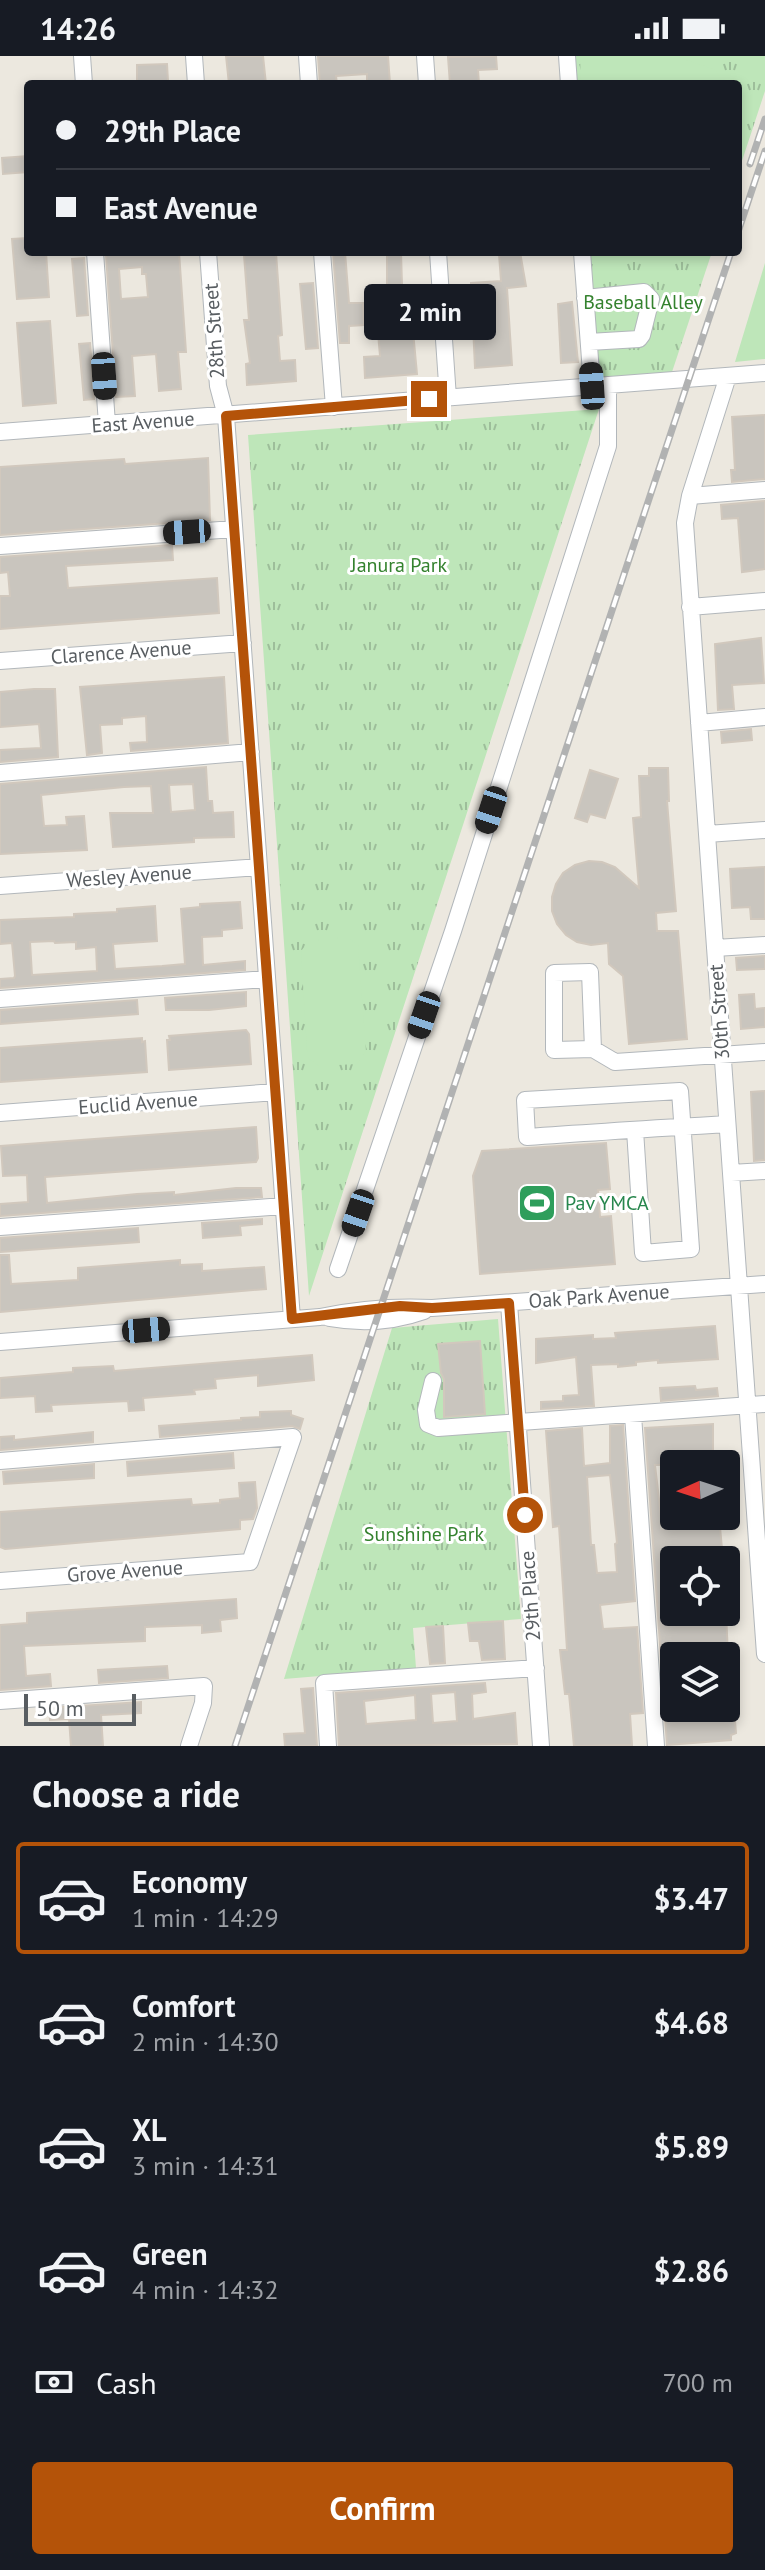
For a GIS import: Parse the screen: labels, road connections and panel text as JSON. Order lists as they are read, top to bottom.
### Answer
{
  "streets": {
    "street": [
      "28th Street",
      "East Avenue",
      "Clarence Avenue",
      "Wesley Avenue",
      "30th Street",
      "Euclid Avenue",
      "Oak Park Avenue",
      "Grove Avenue",
      "29th Place"
    ]
  },
  "crossings": [
    ["28th Street", "East Avenue"],
    ["28th Street", "Clarence Avenue"],
    ["28th Street", "Wesley Avenue"],
    ["28th Street", "Euclid Avenue"],
    ["28th Street", "Oak Park Avenue"],
    ["East Avenue", "30th Street"],
    ["30th Street", "Oak Park Avenue"],
    ["Oak Park Avenue", "29th Place"]
  ],
  "parks": ["Baseball Alley", "Janura Park", "Sunshine Park"],
  "places": {
    "sports": ["Pav YMCA"]
  },
  "scale_bar": "50 m",
  "north": "left",
  "page": {
    "status": "14:26",
    "banner": ["29th Place", "East Avenue"],
    "bubble": "2 min",
    "scale": "50 m",
    "heading": "Choose a ride",
    "list": [
      {
        "name": "Economy",
        "note": "1 min · 14:29",
        "value": "$3.47"
      },
      {
        "name": "Comfort",
        "note": "2 min · 14:30",
        "value": "$4.68"
      },
      {
        "name": "XL",
        "note": "3 min · 14:31",
        "value": "$5.89"
      },
      {
        "name": "Green",
        "note": "4 min · 14:32",
        "value": "$2.86"
      }
    ],
    "pay": ["Cash", "700 m"],
    "buttons": "Confirm"
  }
}
